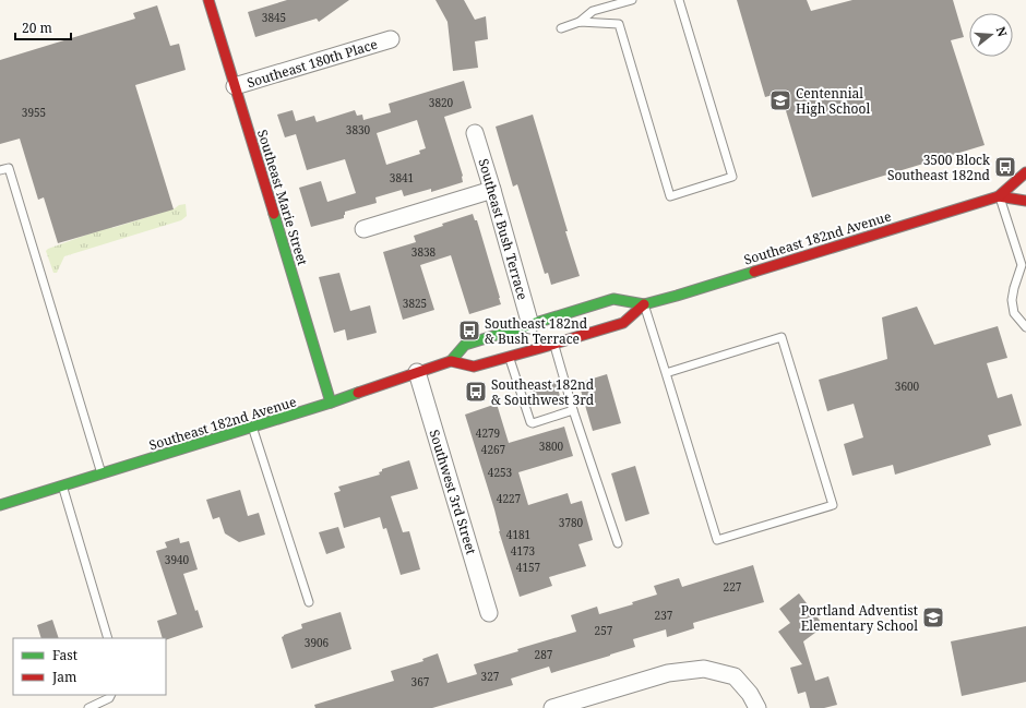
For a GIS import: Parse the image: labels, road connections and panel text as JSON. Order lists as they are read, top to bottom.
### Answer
{
  "streets": {
    "main road": ["Southeast Marie Street", "Southeast 182nd Avenue"],
    "street": ["Southeast 180th Place", "Southeast Bush Terrace", "Southwest 3rd Street"]
  },
  "crossings": [
    ["Southeast 180th Place", "Southeast Marie Street"],
    ["Southeast Marie Street", "Southeast 182nd Avenue"],
    ["Southeast Bush Terrace", "Southeast 182nd Avenue"],
    ["Southeast 182nd Avenue", "Southwest 3rd Street"]
  ],
  "places": {
    "school or university": ["Centennial High School", "Portland Adventist Elementary School"],
    "bus stop": ["3500 Block Southeast 182nd", "Southeast 182nd & Bush Terrace", "Southeast 182nd & Southwest 3rd"]
  },
  "house_numbers": [
    "3845",
    "3820",
    "3955",
    "3830",
    "3841",
    "3838",
    "3825",
    "3600",
    "4279",
    "3800",
    "4267",
    "4253",
    "4227",
    "3780",
    "4181",
    "4173",
    "3940",
    "4157",
    "227",
    "237",
    "257",
    "3906",
    "287",
    "327",
    "367"
  ],
  "legend": ["Fast", "Jam"],
  "scale_bar": "20 m",
  "north": "right"
}
